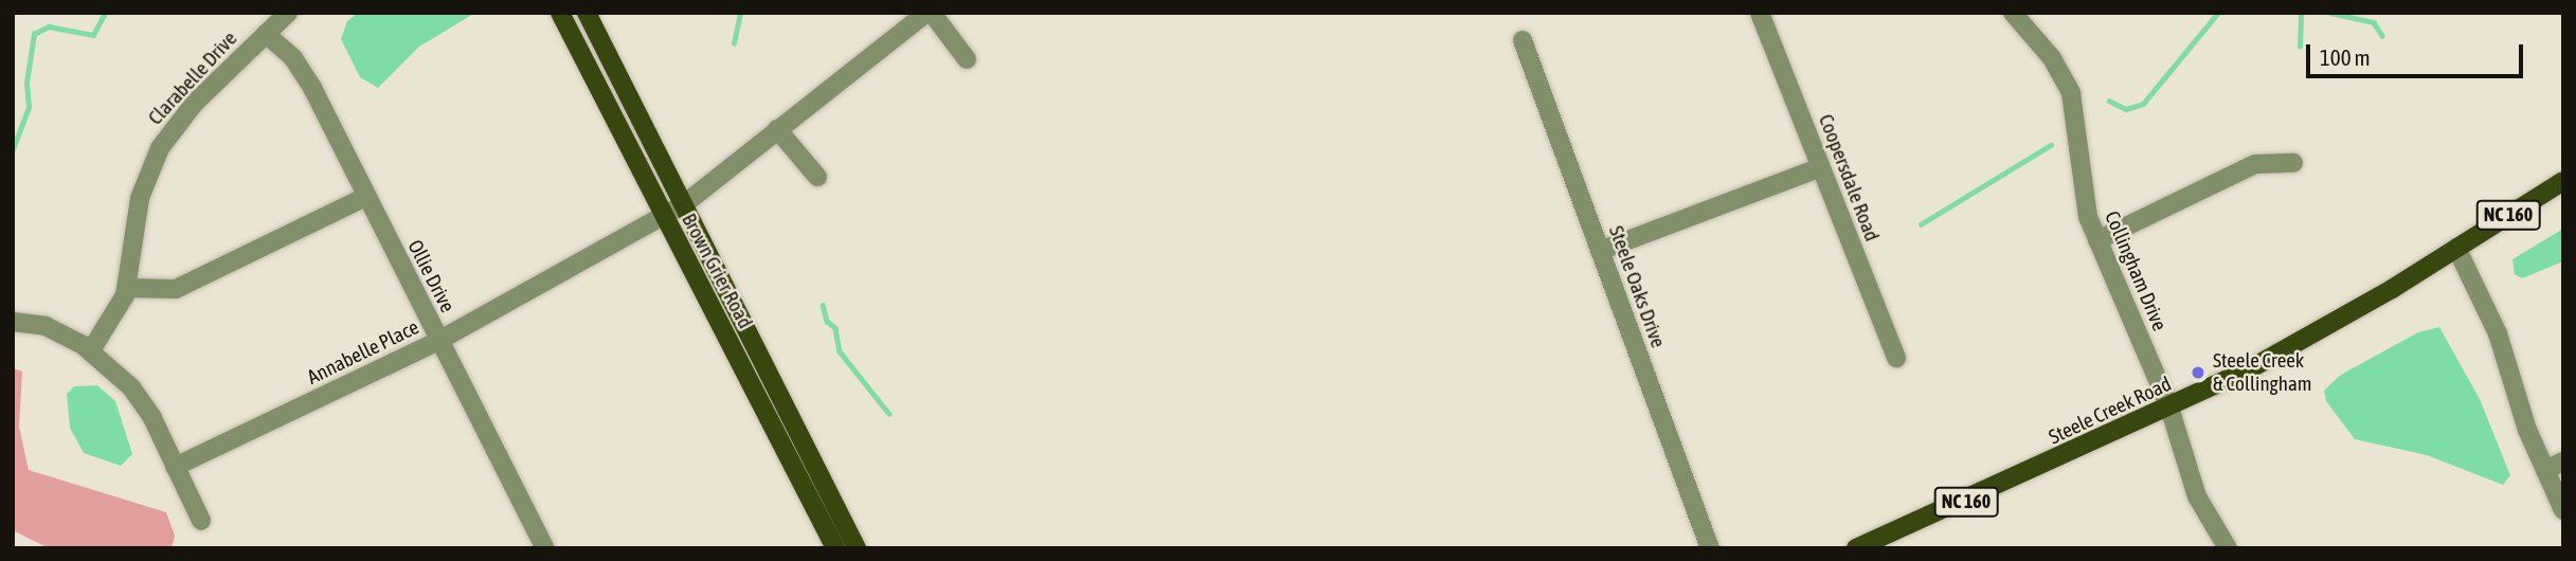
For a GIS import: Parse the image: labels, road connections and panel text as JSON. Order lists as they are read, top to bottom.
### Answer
{
  "streets": {
    "main road": ["NC 160", "Brown Grier Road", "Steele Creek Road"],
    "street": [
      "Clarabelle Drive",
      "Coopersdale Road",
      "Collingham Drive",
      "Ollie Drive",
      "Steele Oaks Drive",
      "Annabelle Place"
    ]
  },
  "crossings": [
    ["Clarabelle Drive", "Ollie Drive"],
    ["Brown Grier Road", "Annabelle Place"],
    ["Collingham Drive", "Steele Creek Road"],
    ["Ollie Drive", "Annabelle Place"]
  ],
  "places": ["Steele Creek & Collingham"],
  "scale_bar": "100 m"
}
